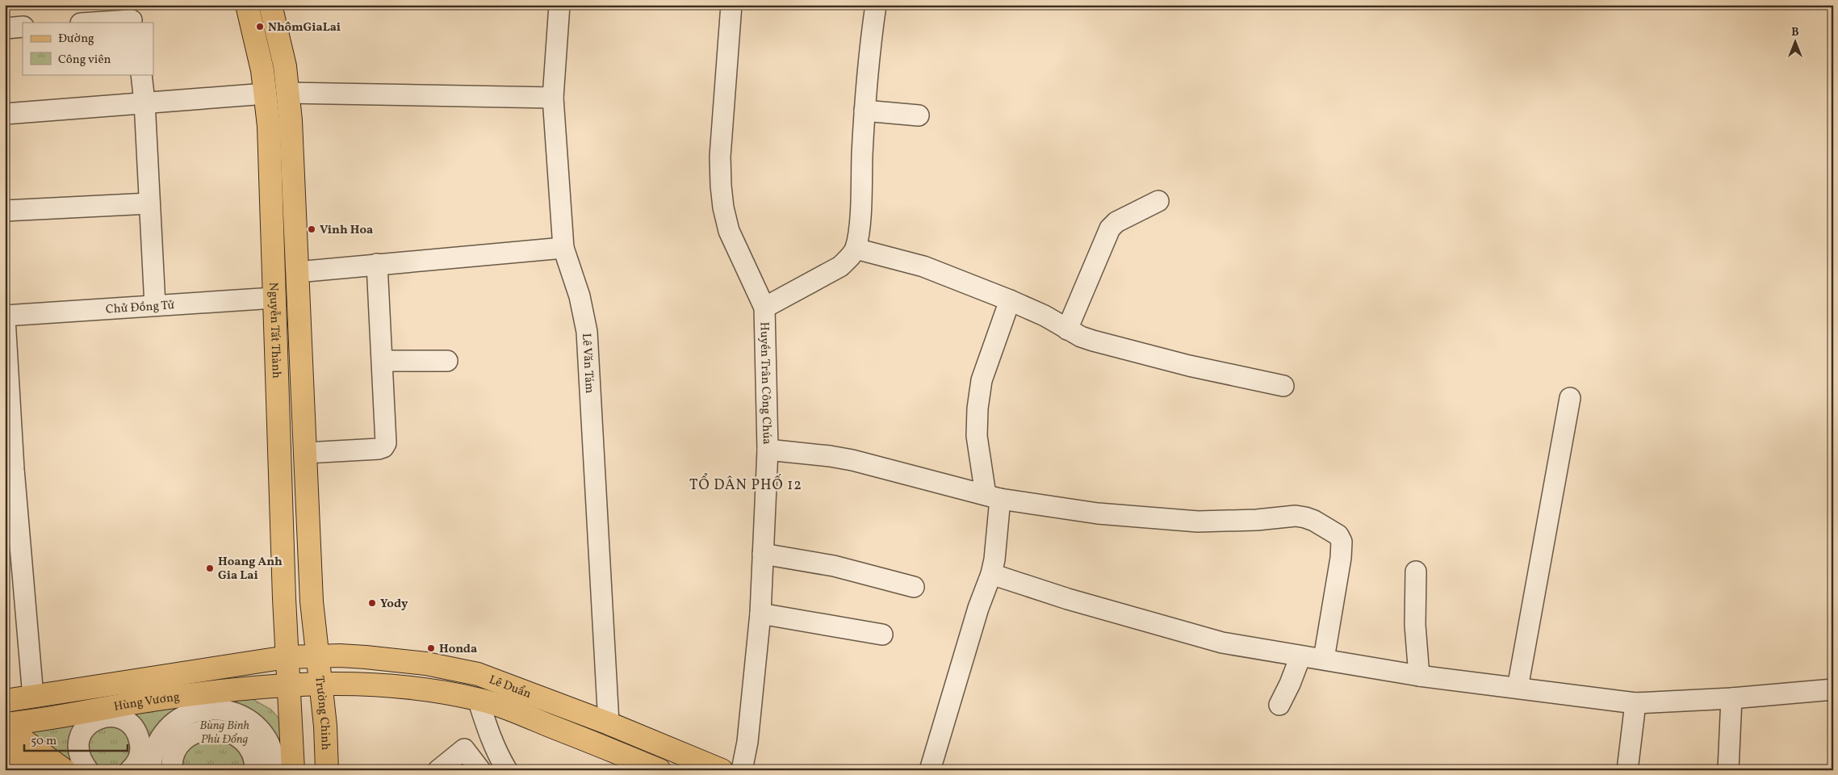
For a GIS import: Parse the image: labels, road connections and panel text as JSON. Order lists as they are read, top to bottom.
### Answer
{
  "streets": {
    "main road": [
      "Nguyễn Tất Thành",
      "Lê Duẩn",
      "Hùng Vương",
      "Trường Chinh"
    ],
    "street": ["Chử Đồng Tử", "Lê Văn Tám", "Huyền Trân Công Chúa"]
  },
  "crossings": [
    ["Chử Đồng Tử", "Nguyễn Tất Thành"],
    ["Nguyễn Tất Thành", "Lê Duẩn"],
    ["Nguyễn Tất Thành", "Hùng Vương"],
    ["Nguyễn Tất Thành", "Trường Chinh"],
    ["Lê Văn Tám", "Lê Duẩn"],
    ["Lê Duẩn", "Hùng Vương"],
    ["Lê Duẩn", "Trường Chinh"]
  ],
  "districts": ["TỔ DÂN PHỐ 12"],
  "parks": ["Bùng Binh Phù Đổng"],
  "places": [
    "NhômGiaLai",
    "Vinh Hoa",
    "Hoang Anh Gia Lai",
    "Yody",
    "Honda"
  ],
  "legend": ["Đường", "Công viên"],
  "scale_bar": "50 m",
  "north": "top"
}
